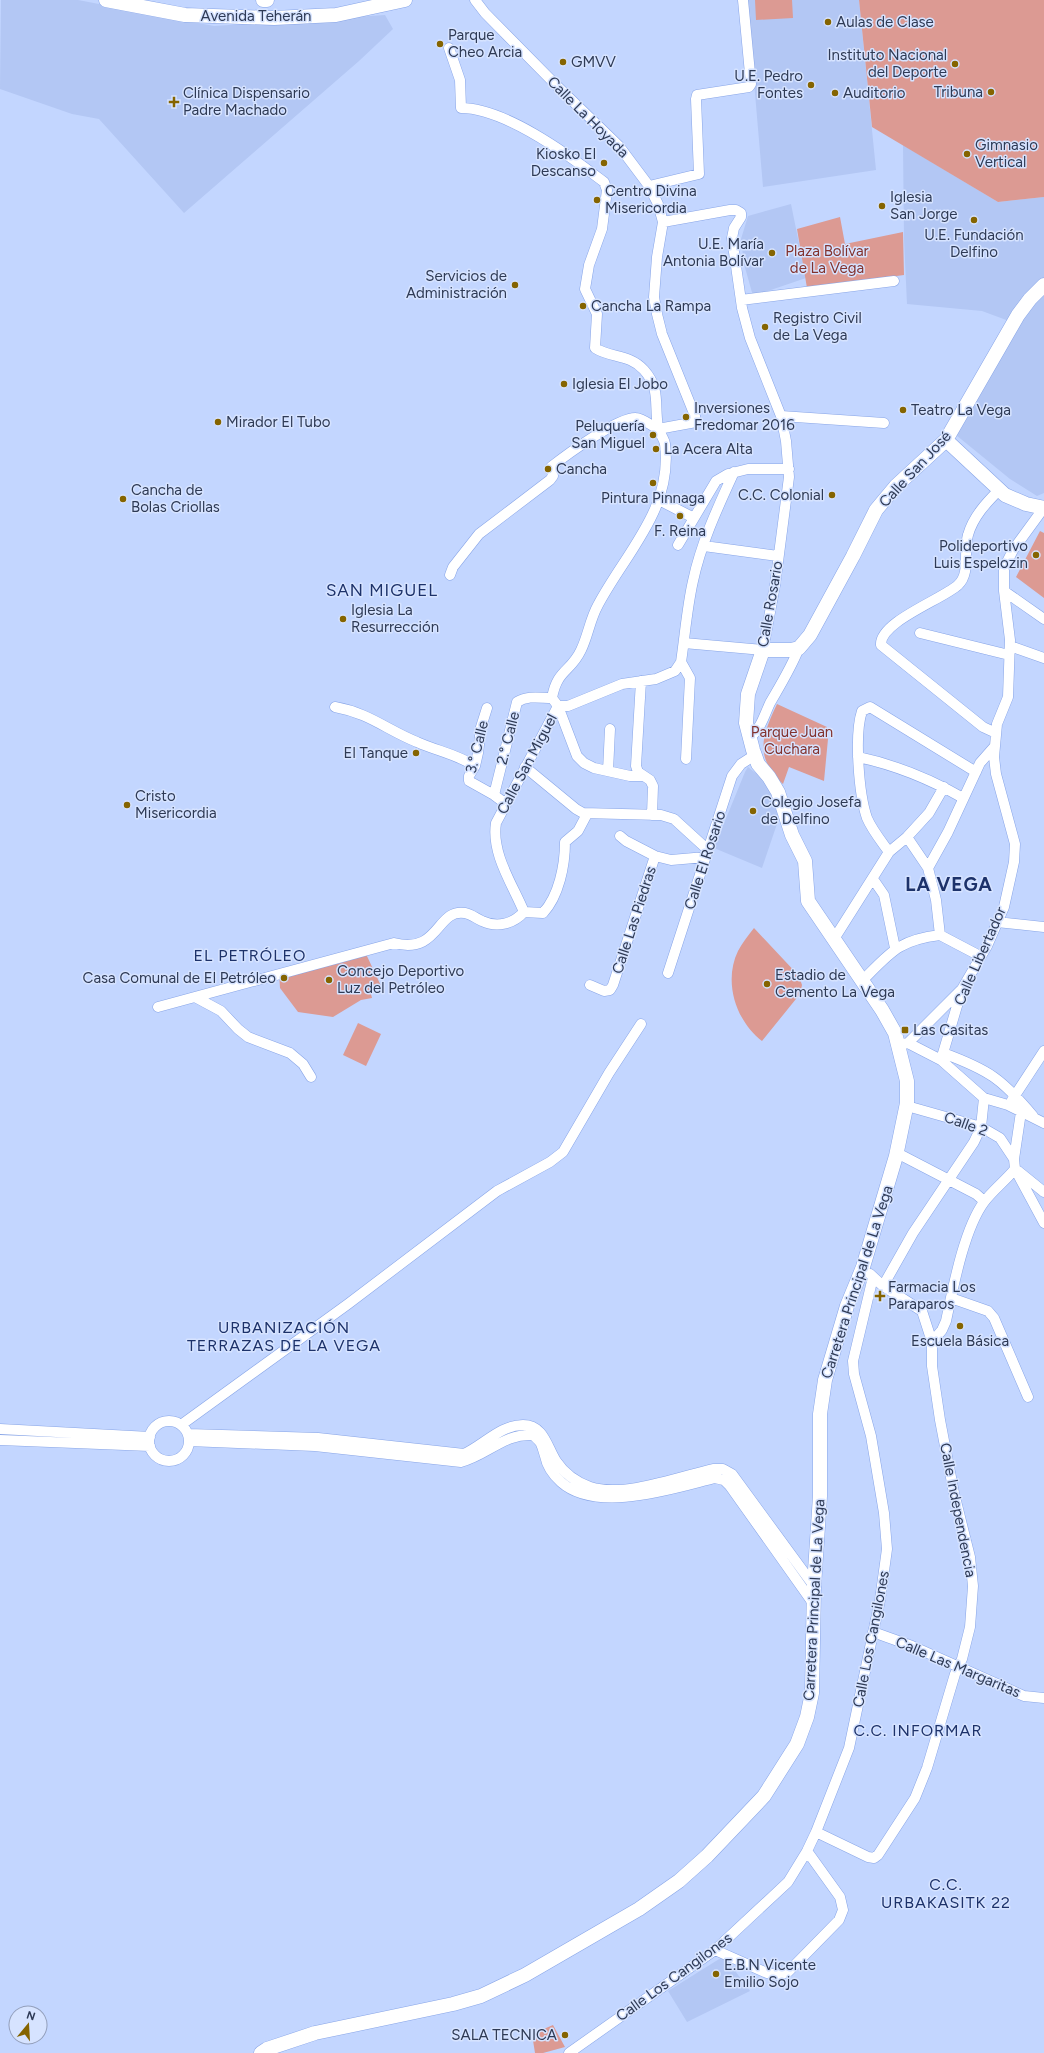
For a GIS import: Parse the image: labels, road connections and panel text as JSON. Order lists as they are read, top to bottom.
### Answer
{
  "streets": {
    "street": [
      "Avenida Teherán",
      "Calle La Hoyada",
      "Calle San José",
      "Calle Rosario",
      "2.° Calle",
      "3.° Calle",
      "Calle San Miguel",
      "Calle El Rosario",
      "Calle Las Piedras",
      "Calle Libertador",
      "Calle 2",
      "Carretera Principal de La Vega",
      "Calle Independencia",
      "Calle Los Cangilones",
      "Calle Las Margaritas"
    ]
  },
  "crossings": [
    ["Calle La Hoyada", "Calle Rosario"],
    ["Calle Rosario", "Calle El Rosario"],
    ["Calle Rosario", "Carretera Principal de La Vega"],
    ["2.° Calle", "3.° Calle"],
    ["2.° Calle", "Calle San Miguel"],
    ["Calle El Rosario", "Calle Las Piedras"],
    ["Calle 2", "Carretera Principal de La Vega"],
    ["Carretera Principal de La Vega", "Calle Independencia"],
    ["Calle Independencia", "Calle Los Cangilones"],
    ["Calle Independencia", "Calle Las Margaritas"],
    ["Calle Los Cangilones", "Calle Las Margaritas"]
  ],
  "districts": [
    "SAN MIGUEL",
    "LA VEGA",
    "EL PETRÓLEO",
    "URBANIZACIÓN TERRAZAS DE LA VEGA",
    "C.C. INFORMAR",
    "C.C. URBAKASITK 22"
  ],
  "parks": ["Plaza Bolívar de La Vega", "Parque Juan Cuchara"],
  "places": {
    "other": [
      "Aulas de Clase",
      "Parque Cheo Arcia",
      "GMVV",
      "Instituto Nacional del Deporte",
      "U.E. Pedro Fontes",
      "Tribuna",
      "Auditorio",
      "Gimnasio Vertical",
      "Kiosko El Descanso",
      "Centro Divina Misericordia",
      "Iglesia San Jorge",
      "U.E. Fundación Delfino",
      "U.E. María Antonia Bolívar",
      "Servicios de Administración",
      "Cancha La Rampa",
      "Registro Civil de La Vega",
      "Iglesia El Jobo",
      "Teatro La Vega",
      "Inversiones Fredomar 2016",
      "Mirador El Tubo",
      "Peluquería San Miguel",
      "La Acera Alta",
      "Cancha",
      "Pintura Pinnaga",
      "C.C. Colonial",
      "Cancha de Bolas Criollas",
      "F. Reina",
      "Polideportivo Luis Espelozin",
      "Iglesia La Resurrección",
      "El Tanque",
      "Cristo Misericordia",
      "Colegio Josefa de Delfino",
      "Casa Comunal de El Petróleo",
      "Concejo Deportivo Luz del Petróleo",
      "Estadio de Cemento La Vega",
      "Escuela Básica",
      "E.B.N Vicente Emilio Sojo",
      "SALA TECNICA"
    ],
    "health": ["Clínica Dispensario Padre Machado", "Farmacia Los Paraparos"],
    "transit": ["Las Casitas"]
  },
  "north": "top"
}
